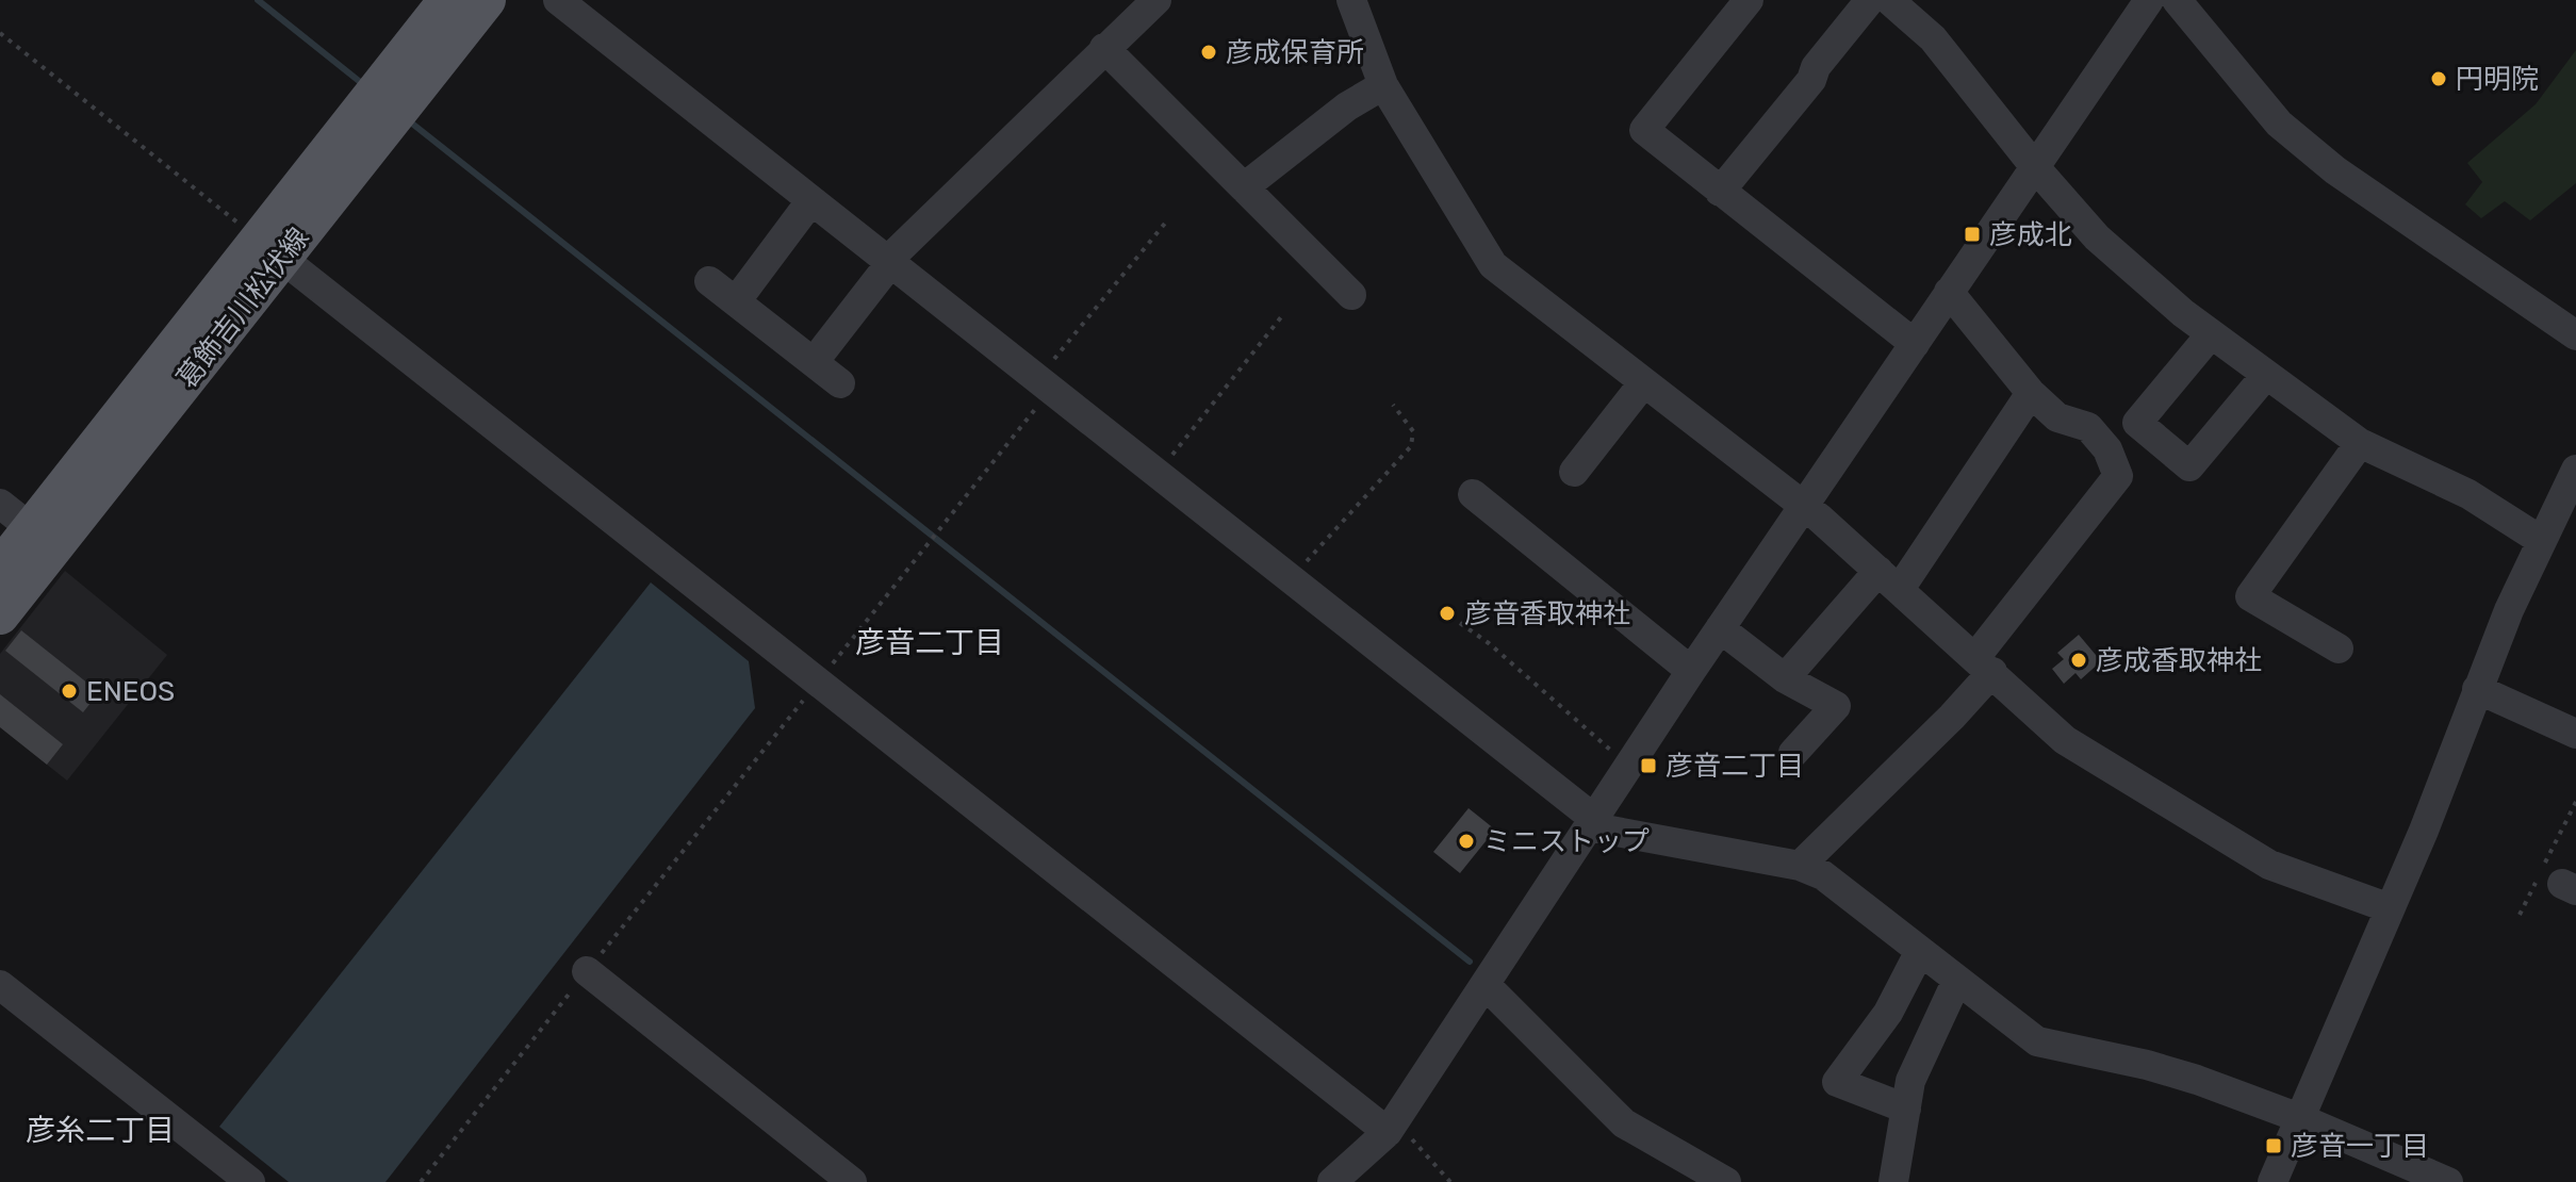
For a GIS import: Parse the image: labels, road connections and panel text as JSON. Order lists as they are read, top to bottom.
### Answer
{
  "streets": {
    "main road": ["葛飾吉川松伏線"]
  },
  "districts": ["彦音二丁目", "彦糸二丁目"],
  "places": {
    "other": [
      "彦成保育所",
      "円明院",
      "彦音香取神社",
      "彦成香取神社",
      "ENEOS",
      "ミニストップ"
    ],
    "transit": ["彦成北", "彦音二丁目", "彦音一丁目"]
  }
}
